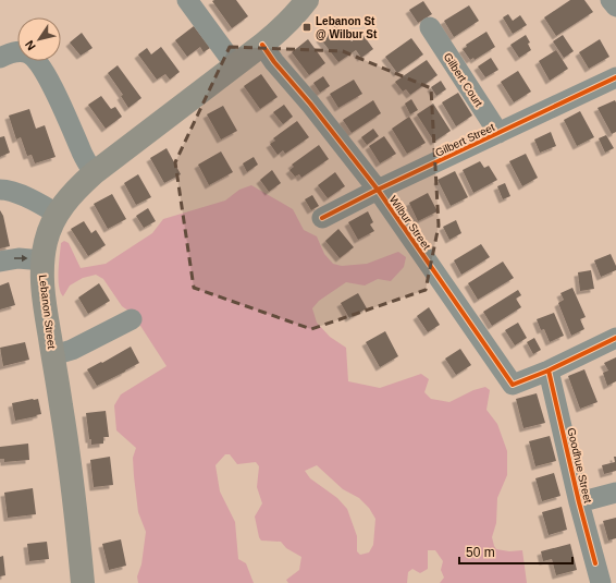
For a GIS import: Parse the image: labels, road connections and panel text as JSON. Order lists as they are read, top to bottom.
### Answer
{
  "streets": {
    "main road": ["Lebanon Street"],
    "street": [
      "Gilbert Court",
      "Gilbert Street",
      "Wilbur Street",
      "Goodhue Street"
    ]
  },
  "crossings": [
    ["Gilbert Court", "Gilbert Street"],
    ["Gilbert Street", "Wilbur Street"],
    ["Wilbur Street", "Lebanon Street"],
    ["Wilbur Street", "Goodhue Street"]
  ],
  "places": {
    "transit": ["Lebanon St @ Wilbur St"]
  },
  "scale_bar": "50 m",
  "north": "bottom left"
}
